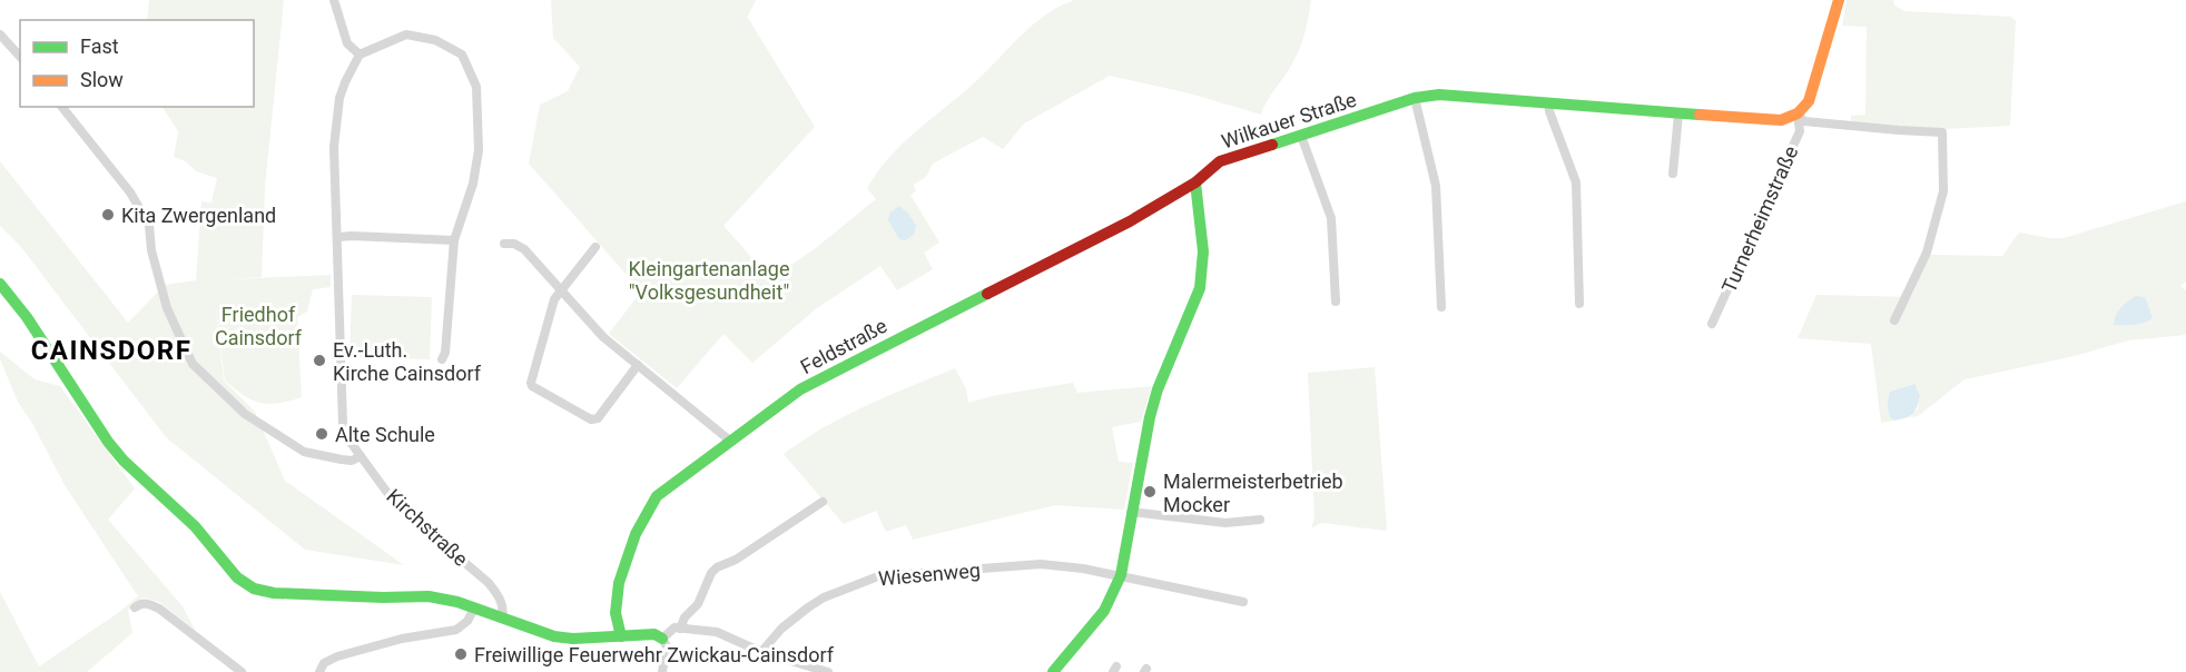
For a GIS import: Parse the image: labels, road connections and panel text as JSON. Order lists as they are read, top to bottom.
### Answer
{
  "streets": {
    "street": [
      "Wilkauer Straße",
      "Turnerheimstraße",
      "Feldstraße",
      "Kirchstraße",
      "Wiesenweg"
    ]
  },
  "crossings": [
    ["Wilkauer Straße", "Turnerheimstraße"],
    ["Wilkauer Straße", "Feldstraße"]
  ],
  "districts": ["CAINSDORF"],
  "parks": ["Kleingartenanlage \"Volksgesundheit\"", "Friedhof Cainsdorf"],
  "places": [
    "Kita Zwergenland",
    "Ev.-Luth. Kirche Cainsdorf",
    "Alte Schule",
    "Malermeisterbetrieb Mocker",
    "Freiwillige Feuerwehr Zwickau-Cainsdorf"
  ],
  "legend": ["Fast", "Slow"]
}
